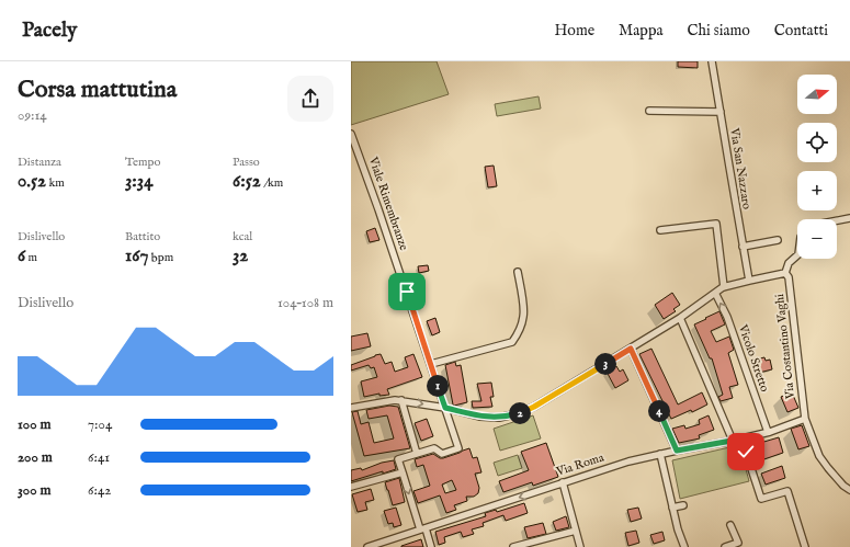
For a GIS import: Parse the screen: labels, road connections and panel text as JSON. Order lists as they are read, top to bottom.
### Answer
{
  "streets": {
    "street": [
      "Via San Nazzaro",
      "Viale Rimembranze",
      "Via Costantino Vaghi",
      "Vicolo Stretto",
      "Via Roma"
    ]
  },
  "crossings": [
    ["Via Costantino Vaghi", "Via Roma"],
    ["Vicolo Stretto", "Via Roma"]
  ],
  "north": "right",
  "page": {
    "header": "Pacely",
    "nav": [
      "Home",
      "Mappa",
      "Chi siamo",
      "Contatti"
    ],
    "heading": ["Corsa mattutina", "09:14"],
    "map_buttons": ["+", "−"],
    "stats": [
      ["Distanza", "0.52 km"],
      ["Tempo", "3:34"],
      ["Passo", "6:52 /km"],
      ["Dislivello", "6 m"],
      ["Battito", "167 bpm"],
      ["kcal", "32"]
    ],
    "chart": ["Dislivello", "104–108 m"],
    "pins": [
      "3",
      "1",
      "4",
      "2"
    ],
    "list": [
      {
        "name": "100 m",
        "note": "7:04"
      },
      {
        "name": "200 m",
        "note": "6:41"
      },
      {
        "name": "300 m",
        "note": "6:42"
      }
    ]
  }
}
